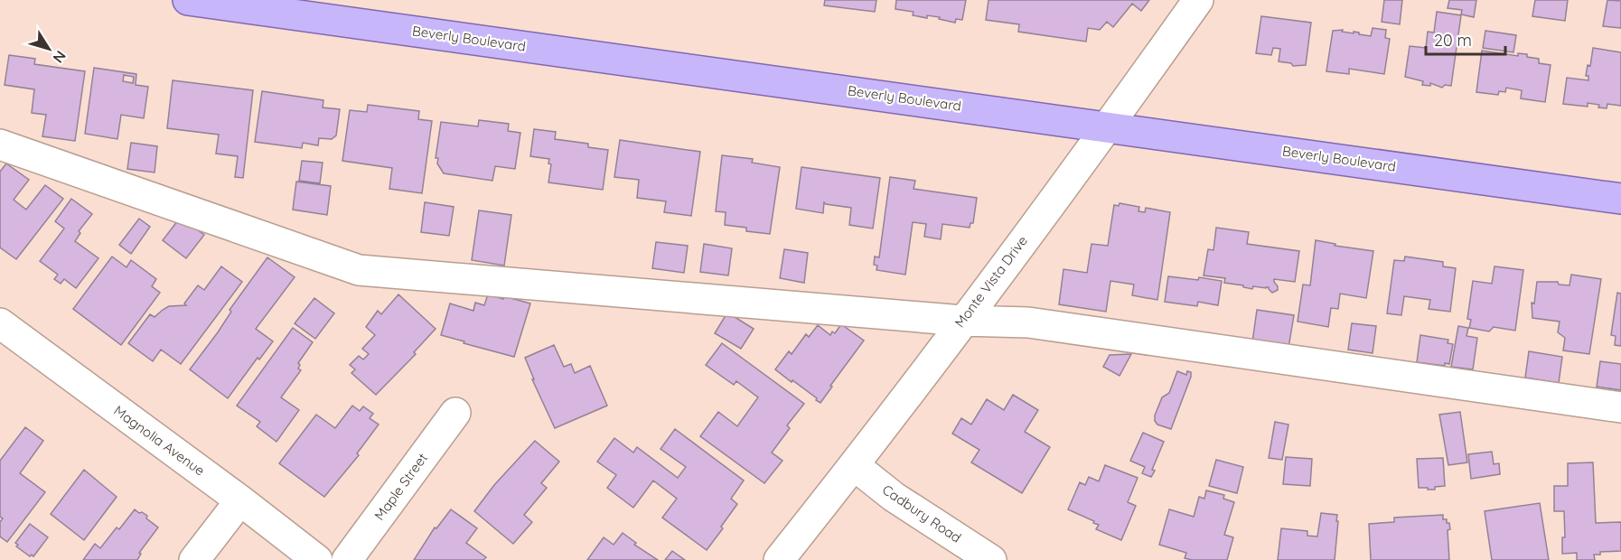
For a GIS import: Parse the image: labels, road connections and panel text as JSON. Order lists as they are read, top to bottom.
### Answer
{
  "streets": {
    "main road": ["Beverly Boulevard"],
    "street": [
      "Monte Vista Drive",
      "Magnolia Avenue",
      "Maple Street",
      "Cadbury Road"
    ]
  },
  "crossings": [
    ["Beverly Boulevard", "Monte Vista Drive"],
    ["Monte Vista Drive", "Cadbury Road"]
  ],
  "scale_bar": "20 m",
  "north": "bottom right"
}
